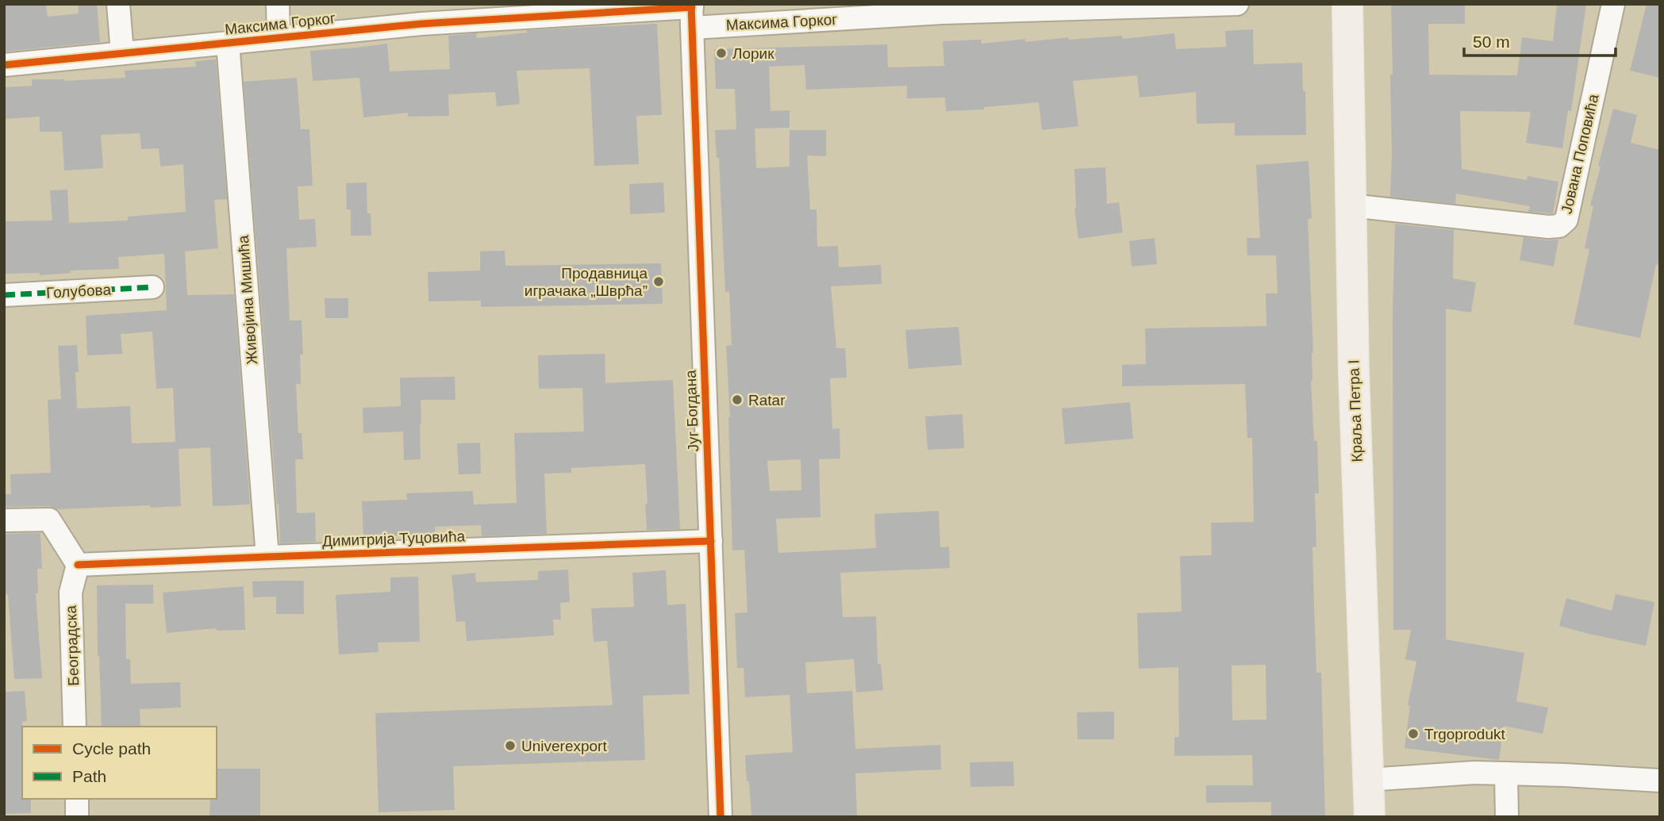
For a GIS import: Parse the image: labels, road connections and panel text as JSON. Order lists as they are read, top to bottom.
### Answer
{
  "streets": {
    "main road": ["Краља Петра I"],
    "street": [
      "Максима Горког",
      "Јована Поповића",
      "Голубова",
      "Живојина Мишића",
      "Југ Богдана",
      "Димитрија Туцовића",
      "Београдска"
    ]
  },
  "crossings": [
    ["Максима Горког", "Живојина Мишића"],
    ["Максима Горког", "Југ Богдана"],
    ["Јована Поповића", "Краља Петра I"],
    ["Живојина Мишића", "Димитрија Туцовића"],
    ["Југ Богдана", "Димитрија Туцовића"],
    ["Димитрија Туцовића", "Београдска"]
  ],
  "places": [
    "Лорик",
    "Продавница играчака „Шврћа”",
    "Ratar",
    "Trgoprodukt",
    "Univerexport"
  ],
  "legend": ["Cycle path", "Path"],
  "scale_bar": "50 m"
}
